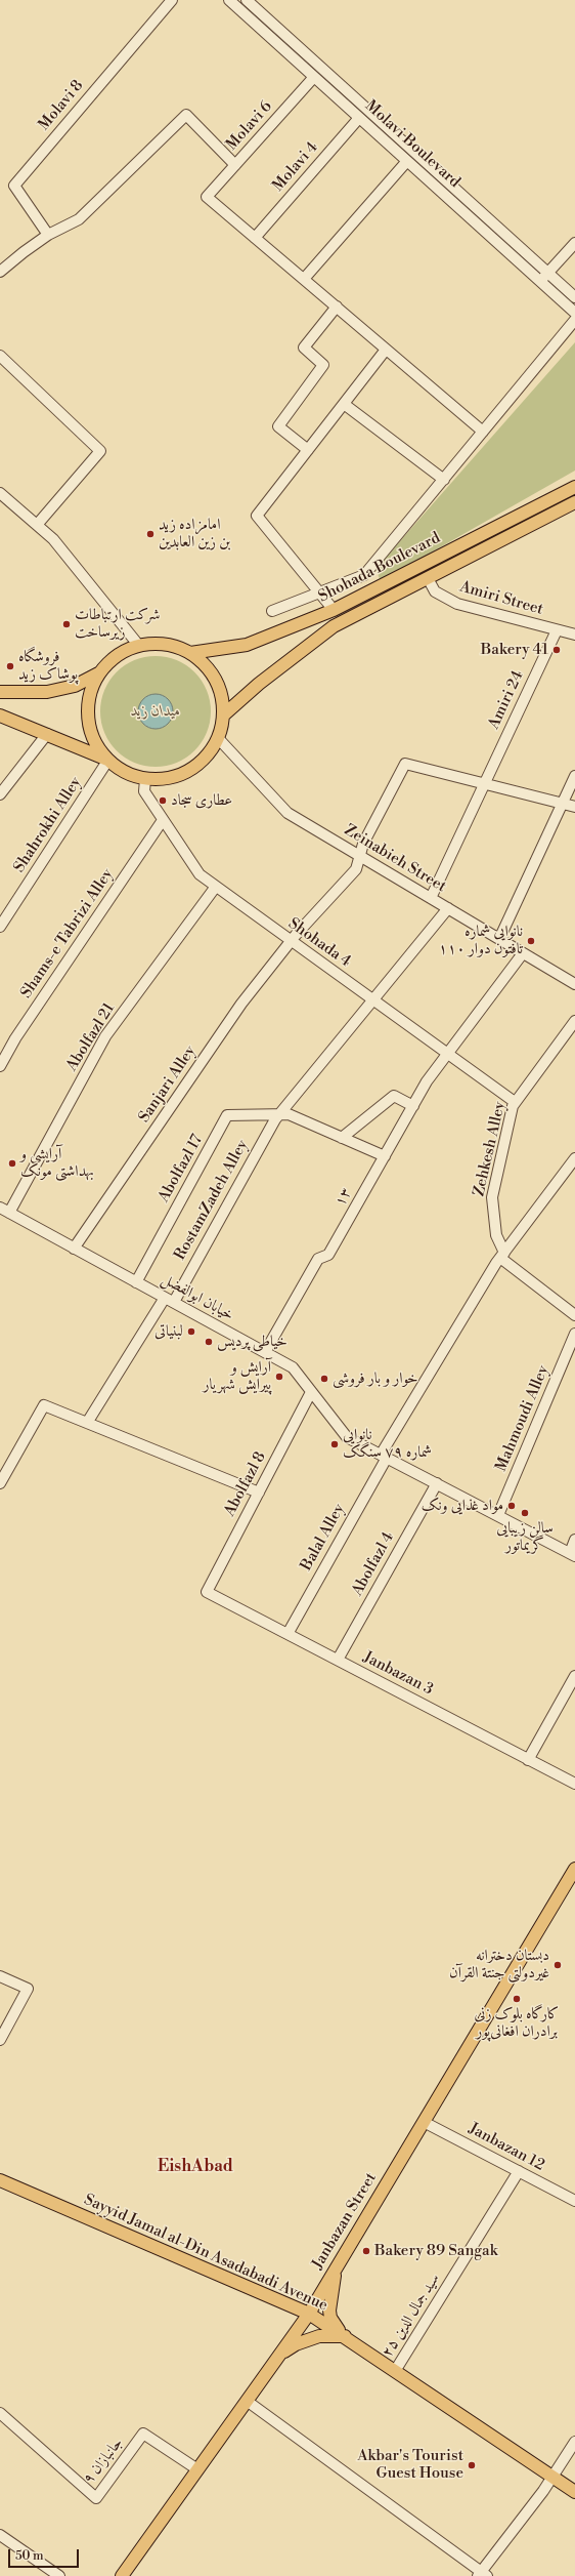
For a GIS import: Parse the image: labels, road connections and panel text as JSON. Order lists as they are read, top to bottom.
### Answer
{
  "streets": {
    "main road": ["Shohada Boulevard", "Janbazan Street", "Sayyid Jamal al-Din Asadabadi Avenue"],
    "street": [
      "Molavi 8",
      "Molavi 6",
      "Molavi Boulevard",
      "Molavi 4",
      "Amiri Street",
      "Amiri 24",
      "Shahrokhi Alley",
      "Zeinabieh Street",
      "Shams-e Tabrizi Alley",
      "Shohada 4",
      "Abolfazl 21",
      "Sanjari Alley",
      "Zehkesh Alley",
      "Abolfazl 17",
      "۱۳",
      "RostamZadeh Alley",
      "خیابان ابوالفضل",
      "Mahmoudi Alley",
      "Abolfazl 8",
      "Balal Alley",
      "Abolfazl 4",
      "Janbazan 3",
      "Janbazan 12",
      "سید جمال الدین ۲۵",
      "جانبازان ۹"
    ]
  },
  "crossings": [
    ["Molavi 6", "Molavi Boulevard"],
    ["Molavi 6", "Molavi 4"],
    ["Molavi Boulevard", "Molavi 4"],
    ["Shohada Boulevard", "Amiri Street"],
    ["Shohada Boulevard", "Shahrokhi Alley"],
    ["Shohada Boulevard", "Zeinabieh Street"],
    ["Shohada Boulevard", "Shohada 4"],
    ["Amiri Street", "Amiri 24"],
    ["Amiri 24", "Zeinabieh Street"],
    ["Amiri 24", "Sanjari Alley"],
    ["Shahrokhi Alley", "Zeinabieh Street"],
    ["Shahrokhi Alley", "Shohada 4"],
    ["Zeinabieh Street", "Shohada 4"],
    ["Zeinabieh Street", "Sanjari Alley"],
    ["Zeinabieh Street", "۱۳"],
    ["Zeinabieh Street", "RostamZadeh Alley"],
    ["Shams-e Tabrizi Alley", "Shohada 4"],
    ["Shohada 4", "Abolfazl 21"],
    ["Shohada 4", "Sanjari Alley"],
    ["Shohada 4", "Zehkesh Alley"],
    ["Shohada 4", "۱۳"],
    ["Shohada 4", "RostamZadeh Alley"],
    ["Abolfazl 21", "خیابان ابوالفضل"],
    ["Sanjari Alley", "خیابان ابوالفضل"],
    ["Zehkesh Alley", "Balal Alley"],
    ["Abolfazl 17", "RostamZadeh Alley"],
    ["Abolfazl 17", "خیابان ابوالفضل"],
    ["۱۳", "خیابان ابوالفضل"],
    ["RostamZadeh Alley", "خیابان ابوالفضل"],
    ["خیابان ابوالفضل", "Mahmoudi Alley"],
    ["خیابان ابوالفضل", "Abolfazl 8"],
    ["خیابان ابوالفضل", "Balal Alley"],
    ["خیابان ابوالفضل", "Abolfazl 4"],
    ["Abolfazl 8", "Janbazan 3"],
    ["Balal Alley", "Janbazan 3"],
    ["Abolfazl 4", "Janbazan 3"],
    ["Janbazan 12", "Janbazan Street"],
    ["Janbazan 12", "سید جمال الدین ۲۵"],
    ["Janbazan Street", "Sayyid Jamal al-Din Asadabadi Avenue"],
    ["Janbazan Street", "جانبازان ۹"],
    ["Sayyid Jamal al-Din Asadabadi Avenue", "سید جمال الدین ۲۵"]
  ],
  "districts": ["EishAbad"],
  "parks": ["میدان زید"],
  "places": [
    "امامزاده زید بن زین العابدین",
    "شرکت ارتباطات زیرساخت",
    "Bakery 41",
    "فروشگاه پوشاک زید",
    "عطاری سجاد",
    "نانوایی شماره ۱۱۰ تافتون دوار",
    "آرایشی و بهداشتی مونک",
    "لبنیاتی",
    "خیاطی پردیس",
    "آرایش و پیرایش شهریار",
    "خوار و بار فروشی",
    "نانوایی شماره ۷۹ سنگک",
    "مواد غذایی ونک",
    "سالن زیبایی گریماتور",
    "دبستان دخترانه غیردولتی جنتة القرآن",
    "کارگاه بلوک زنی برادران افغانی‌پور",
    "Bakery 89 Sangak",
    "Akbar's Tourist Guest House"
  ],
  "scale_bar": "50 m"
}
